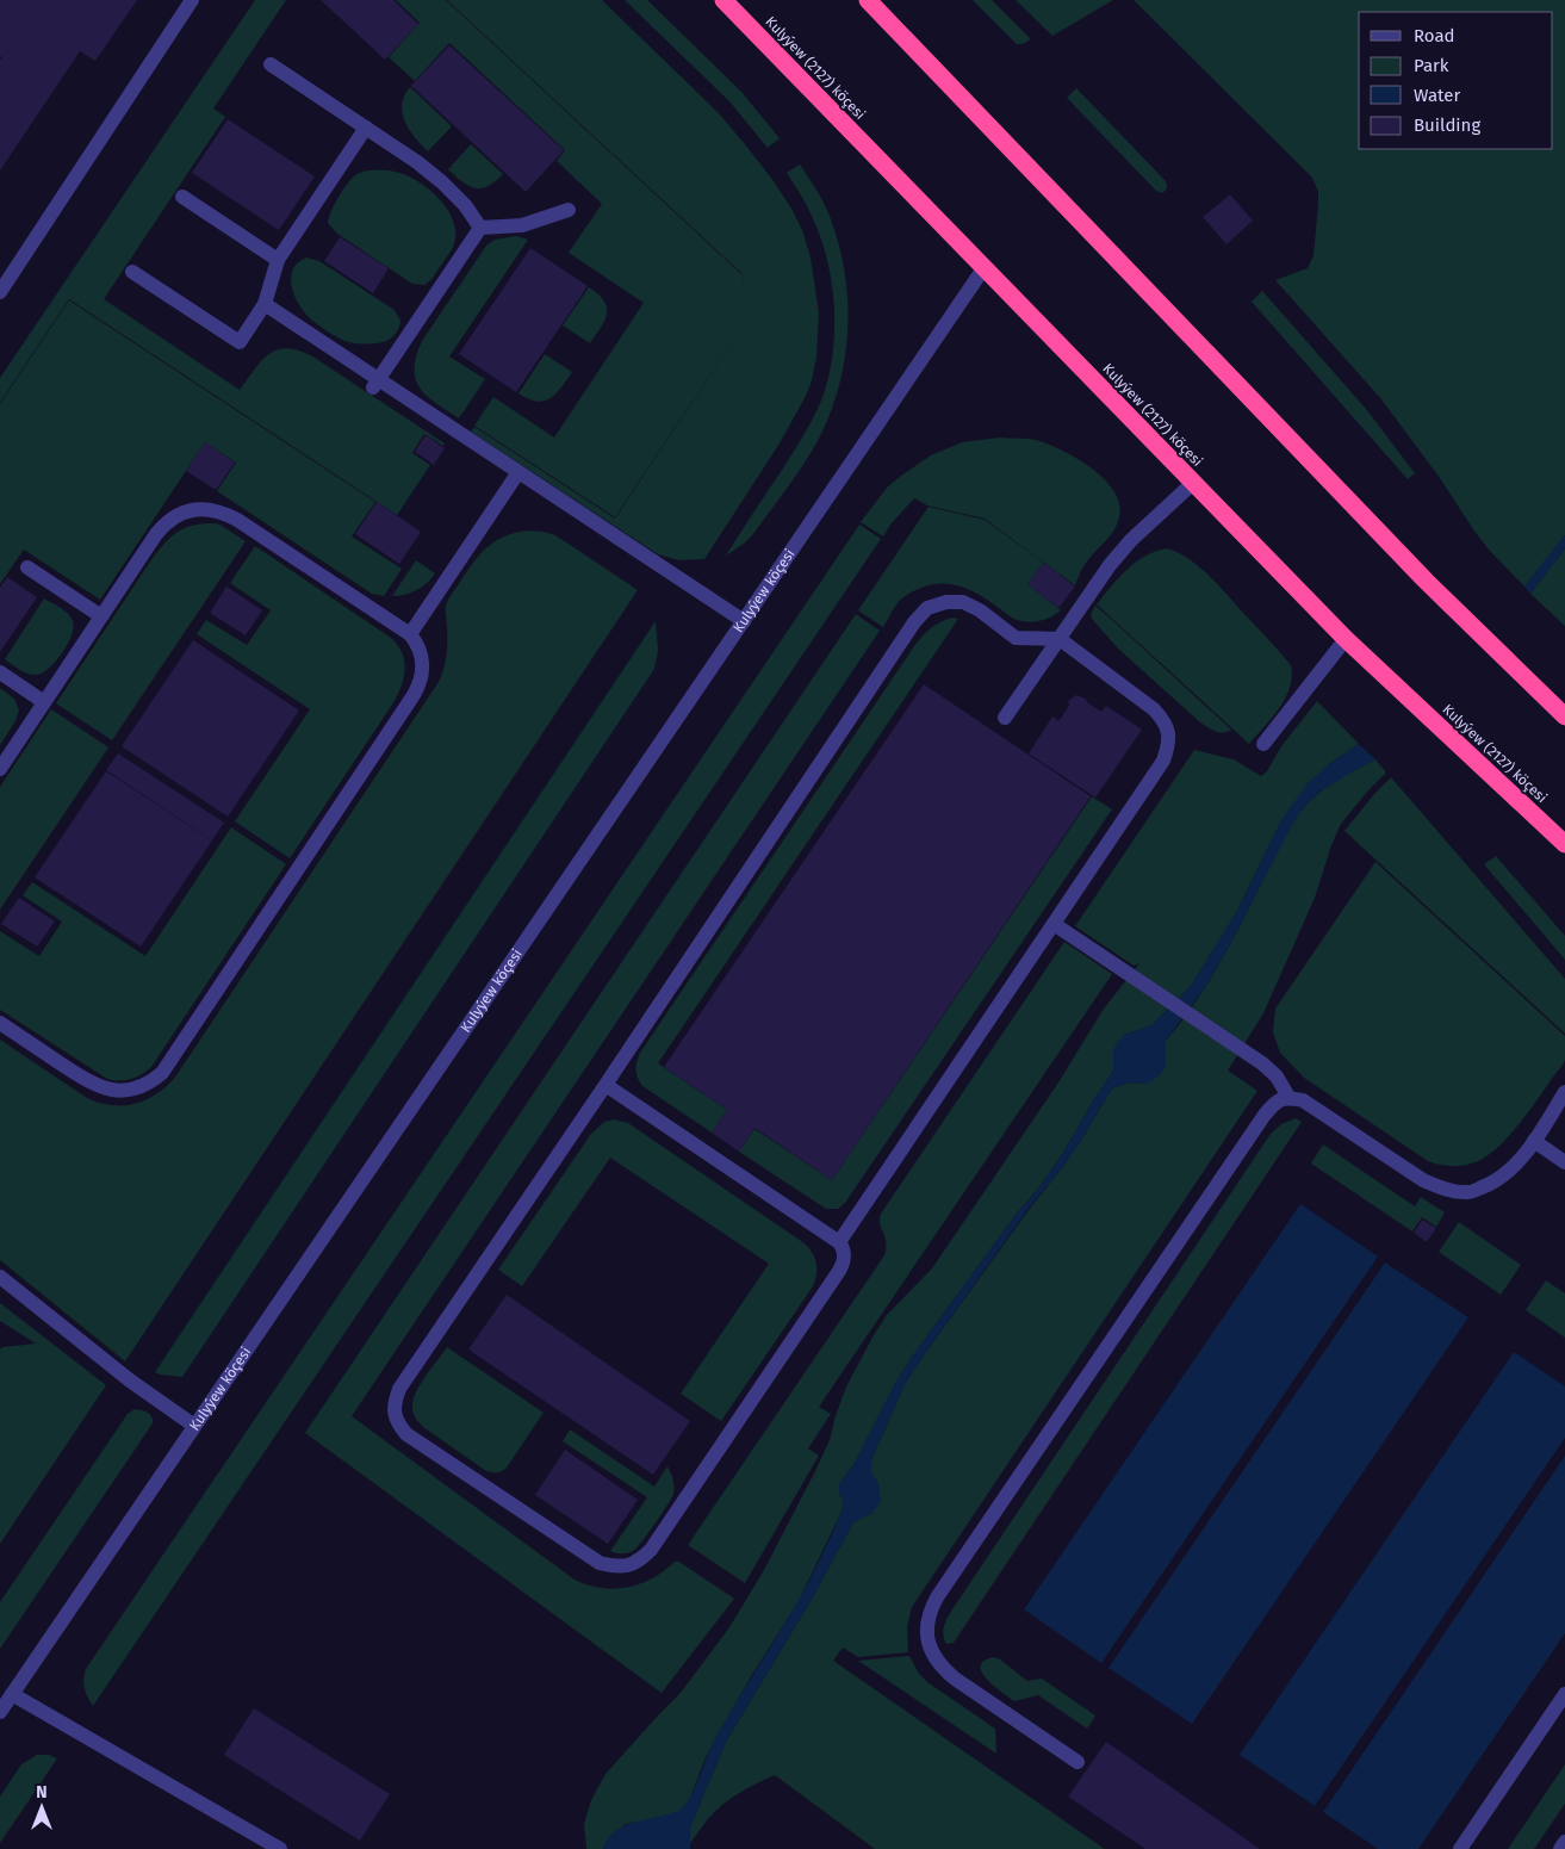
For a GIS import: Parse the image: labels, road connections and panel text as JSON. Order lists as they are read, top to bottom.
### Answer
{
  "streets": {
    "highway": ["Kulyýew (2127) köçesi"],
    "street": ["Kulyýew köçesi"]
  },
  "crossings": [
    ["Kulyýew (2127) köçesi", "Kulyýew köçesi"]
  ],
  "legend": [
    "Road",
    "Park",
    "Water",
    "Building"
  ],
  "north": "top"
}
